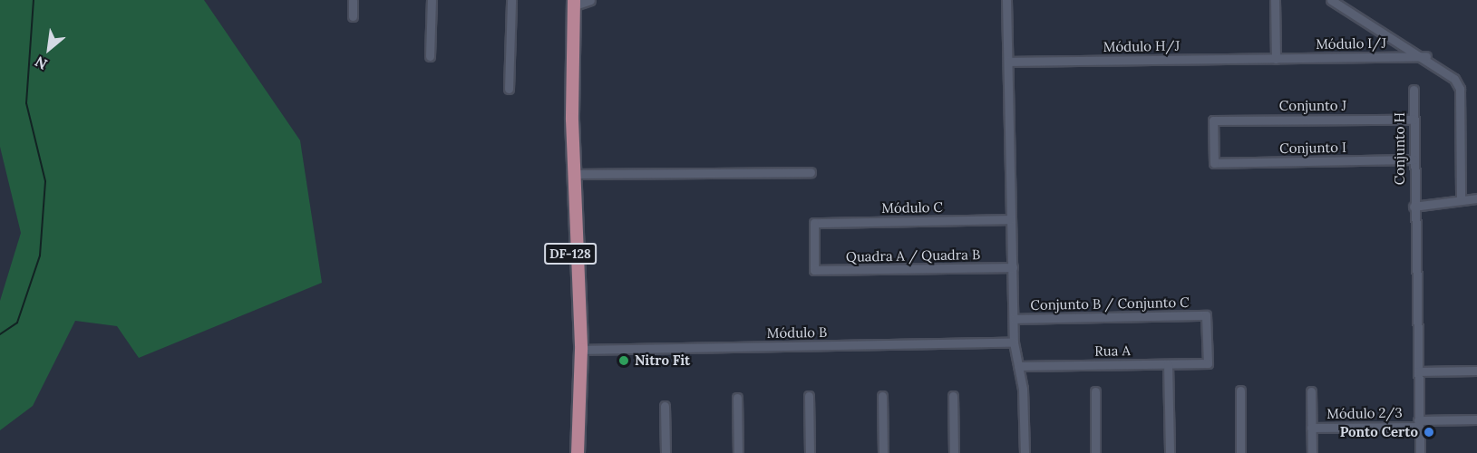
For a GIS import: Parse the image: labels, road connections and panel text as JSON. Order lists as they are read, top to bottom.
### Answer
{
  "streets": {
    "main road": ["DF-128"],
    "street": [
      "Módulo I/J",
      "Módulo H/J",
      "Conjunto J",
      "Conjunto I",
      "Conjunto H",
      "Módulo C",
      "Quadra A / Quadra B",
      "Conjunto B / Conjunto C",
      "Módulo B",
      "Rua A",
      "Módulo 2/3"
    ]
  },
  "crossings": [
    ["Módulo I/J", "Módulo H/J"],
    ["Conjunto J", "Conjunto I"],
    ["Conjunto J", "Conjunto H"],
    ["Conjunto I", "Conjunto H"],
    ["Conjunto H", "Módulo 2/3"],
    ["Módulo C", "Quadra A / Quadra B"],
    ["DF-128", "Módulo B"],
    ["Conjunto B / Conjunto C", "Rua A"]
  ],
  "places": ["Nitro Fit", "Ponto Certo"],
  "north": "bottom left"
}
